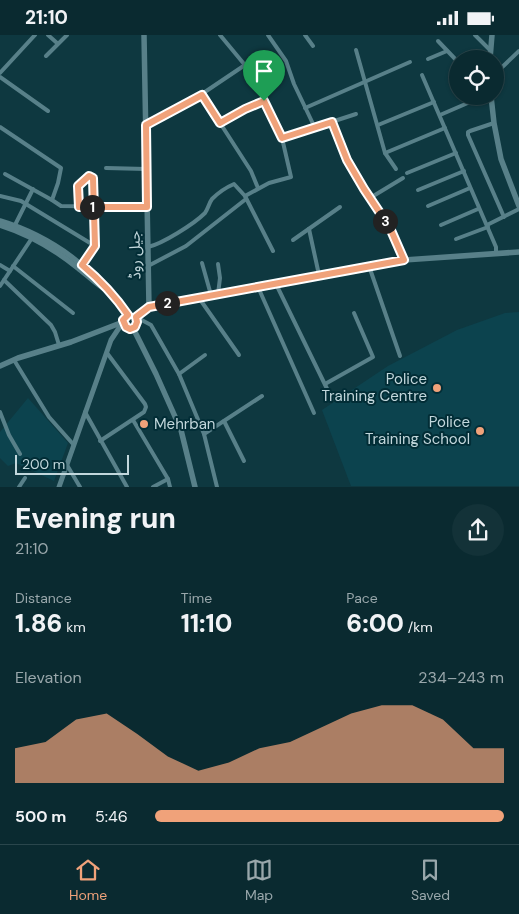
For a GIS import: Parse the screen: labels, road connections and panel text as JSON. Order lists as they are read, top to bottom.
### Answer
{
  "streets": {
    "main road": ["جیل روڈ"]
  },
  "places": ["Police Training Centre", "Mehrban", "Police Training School"],
  "scale_bar": "200 m",
  "page": {
    "status": "21:10",
    "pins": ["1", "3", "2"],
    "scale": "200 m",
    "heading": ["Evening run", "21:10"],
    "stats": [
      ["Distance", "1.86 km"],
      ["Time", "11:10"],
      ["Pace", "6:00 /km"]
    ],
    "chart": ["Elevation", "234–243 m"],
    "list": [
      {
        "name": "500 m",
        "note": "5:46"
      }
    ],
    "tabs": ["Home", "Map", "Saved"]
  }
}
